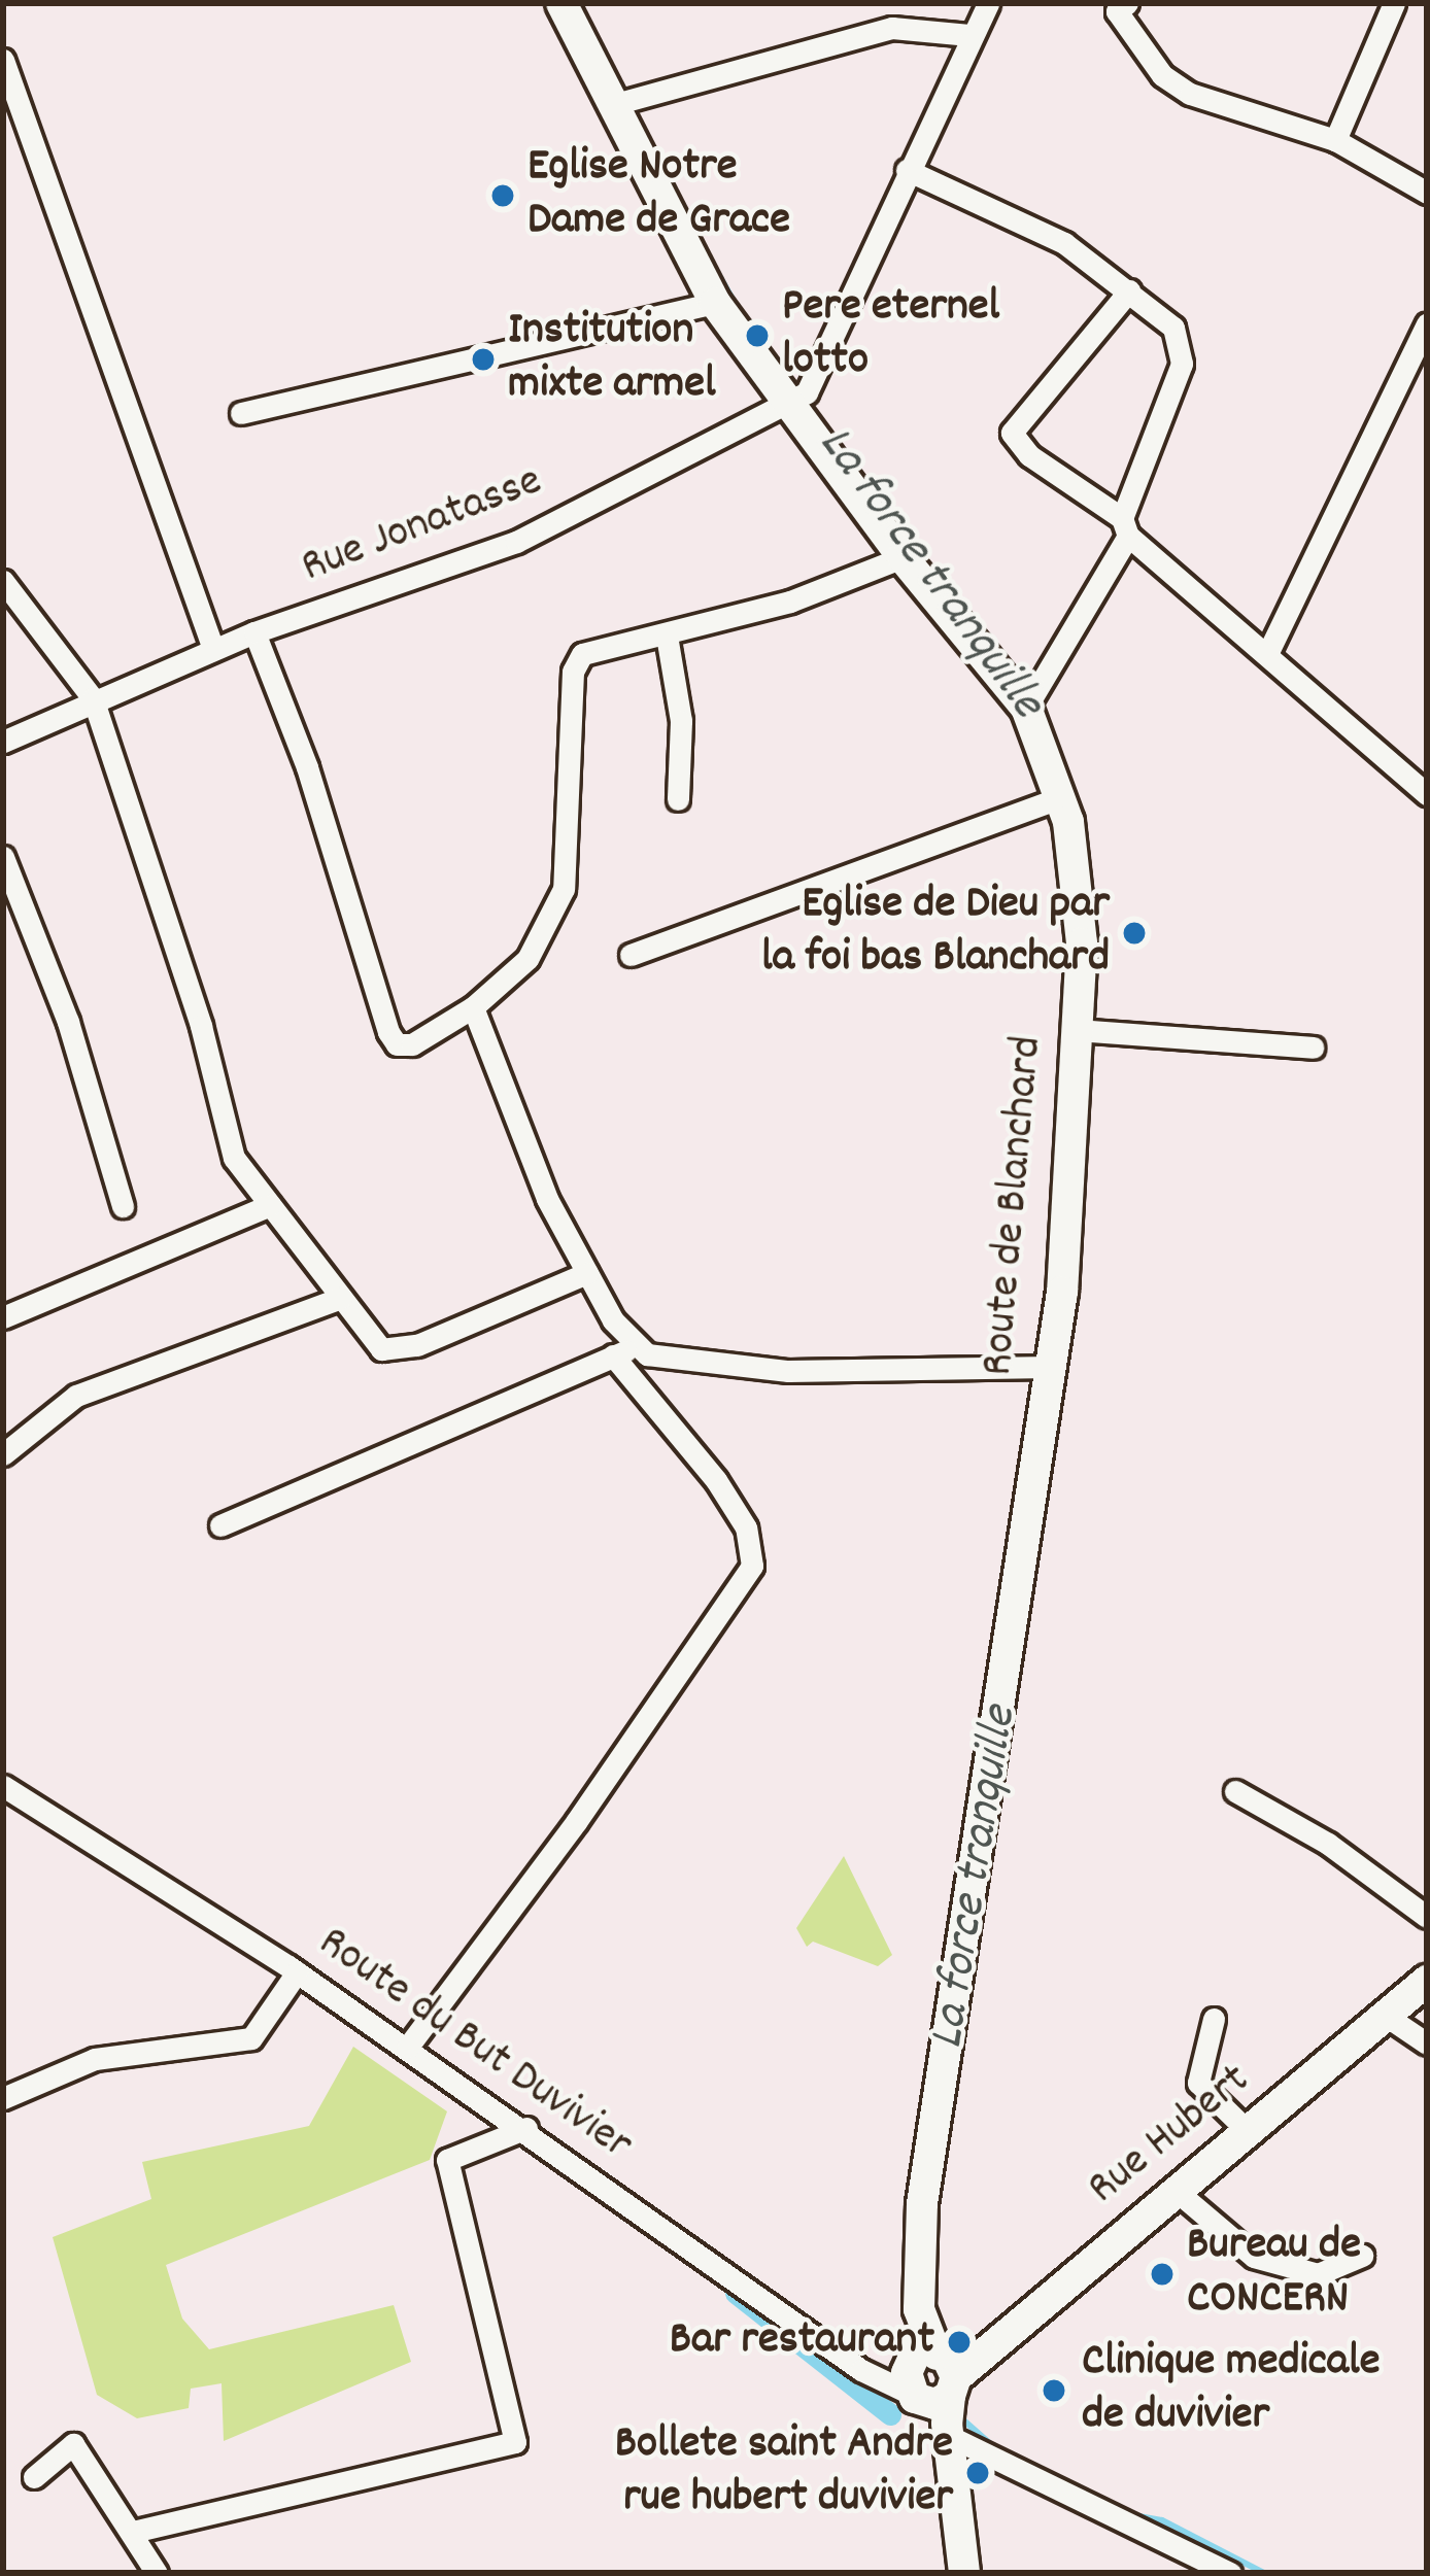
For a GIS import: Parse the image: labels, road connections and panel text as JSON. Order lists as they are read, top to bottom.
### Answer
{
  "streets": {
    "street": [
      "Rue Jonatasse",
      "Route de Blanchard",
      "Route du But Duvivier",
      "Rue Hubert"
    ]
  },
  "crossings": [
    ["Rue Jonatasse", "Route de Blanchard"],
    ["Route de Blanchard", "Route du But Duvivier"],
    ["Route de Blanchard", "Rue Hubert"],
    ["Route du But Duvivier", "Rue Hubert"]
  ],
  "water": ["La force tranquille"],
  "places": [
    "Eglise Notre Dame de Grace",
    "Pere eternel lotto",
    "Institution mixte armel",
    "Eglise de Dieu par la foi bas Blanchard",
    "Bureau de CONCERN",
    "Bar restaurant",
    "Clinique medicale de duvivier",
    "Bollete saint Andre rue hubert duvivier"
  ]
}
